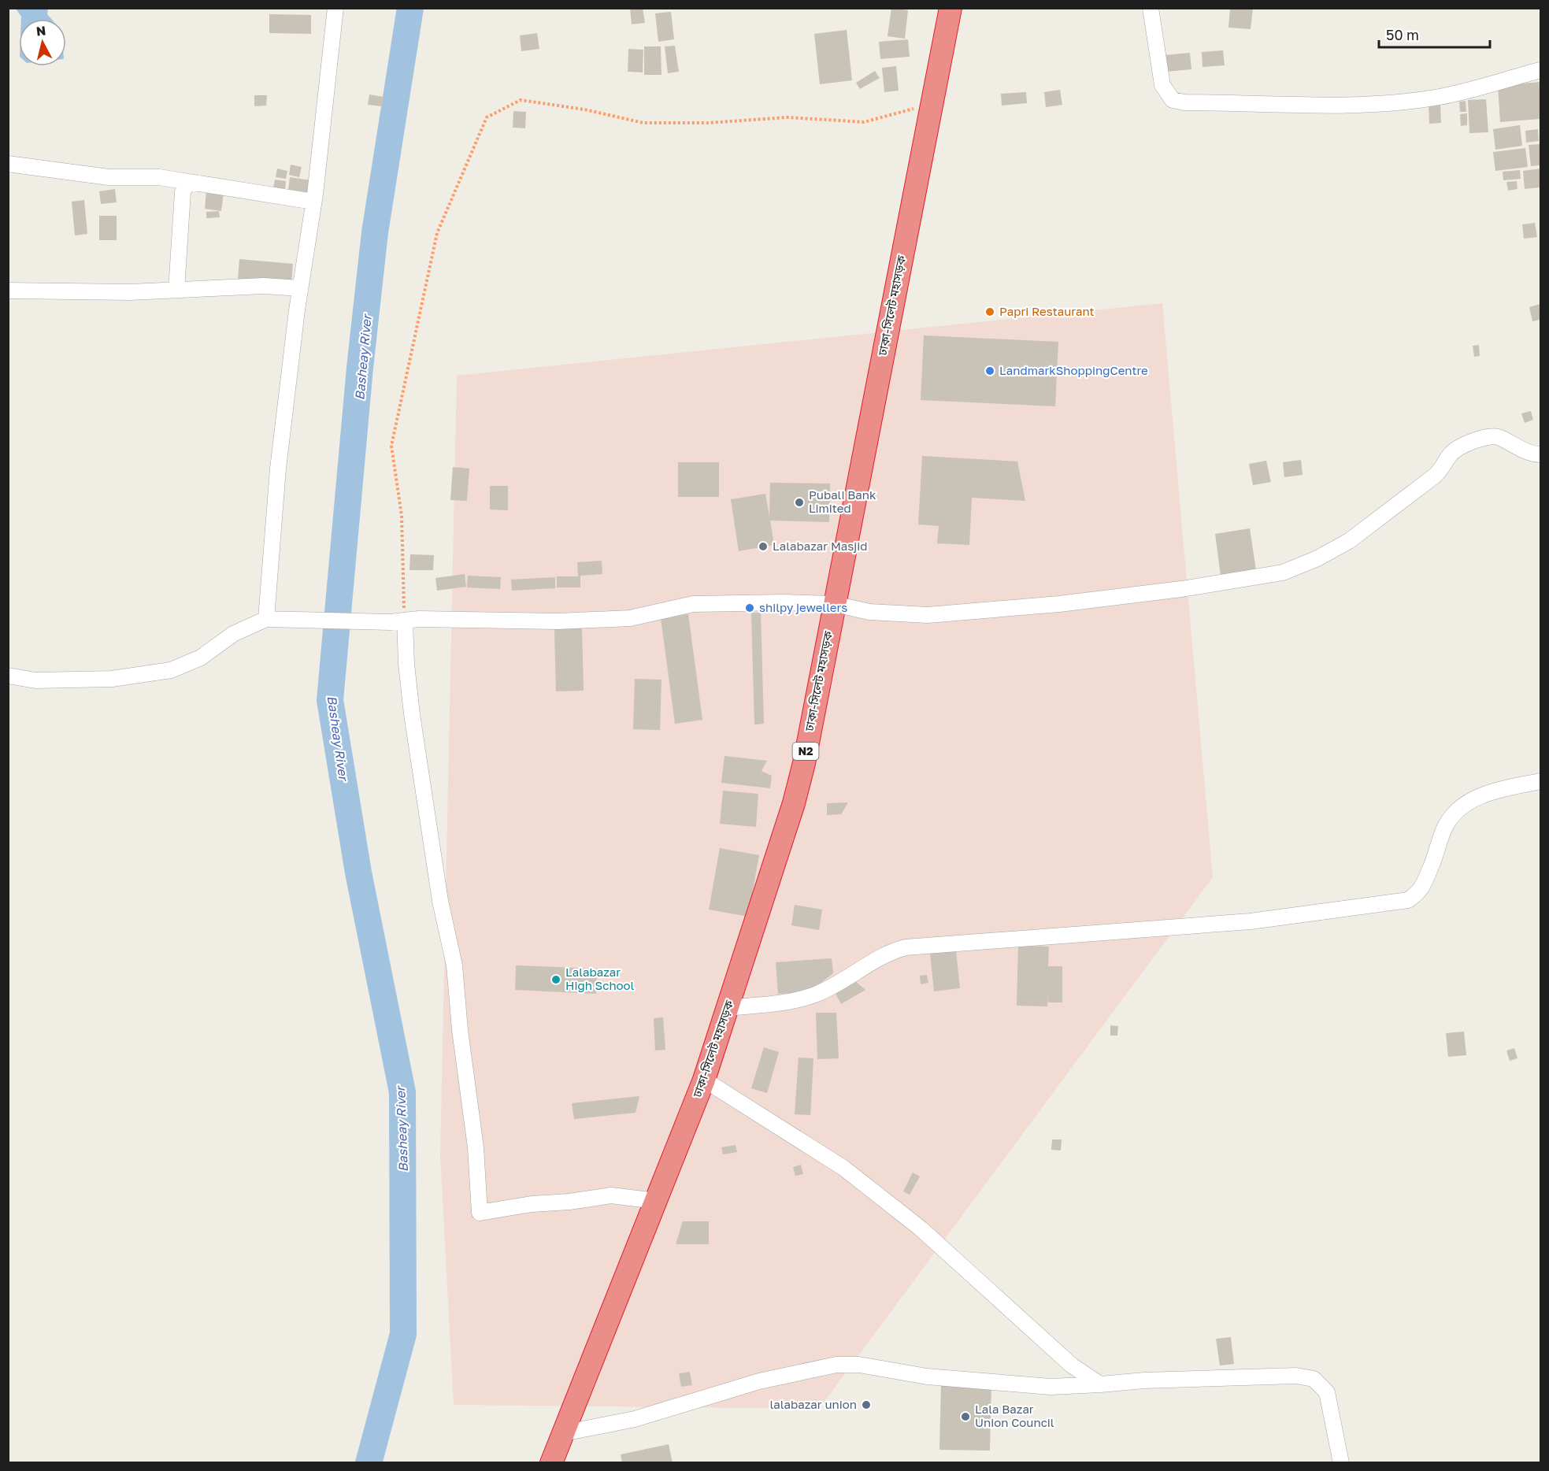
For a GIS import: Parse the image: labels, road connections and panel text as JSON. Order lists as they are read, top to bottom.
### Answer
{
  "streets": {
    "highway": ["ঢাকা-সিলেট মহাসড়ক", "N2"]
  },
  "water": ["Basheay River"],
  "places": [
    "Papri Restaurant",
    "LandmarkShoppingCentre",
    "Pubali Bank Limited",
    "Lalabazar Masjid",
    "shilpy jewellers",
    "Lalabazar High School",
    "lalabazar union",
    "Lala Bazar Union Council"
  ],
  "scale_bar": "50 m",
  "north": "top"
}
